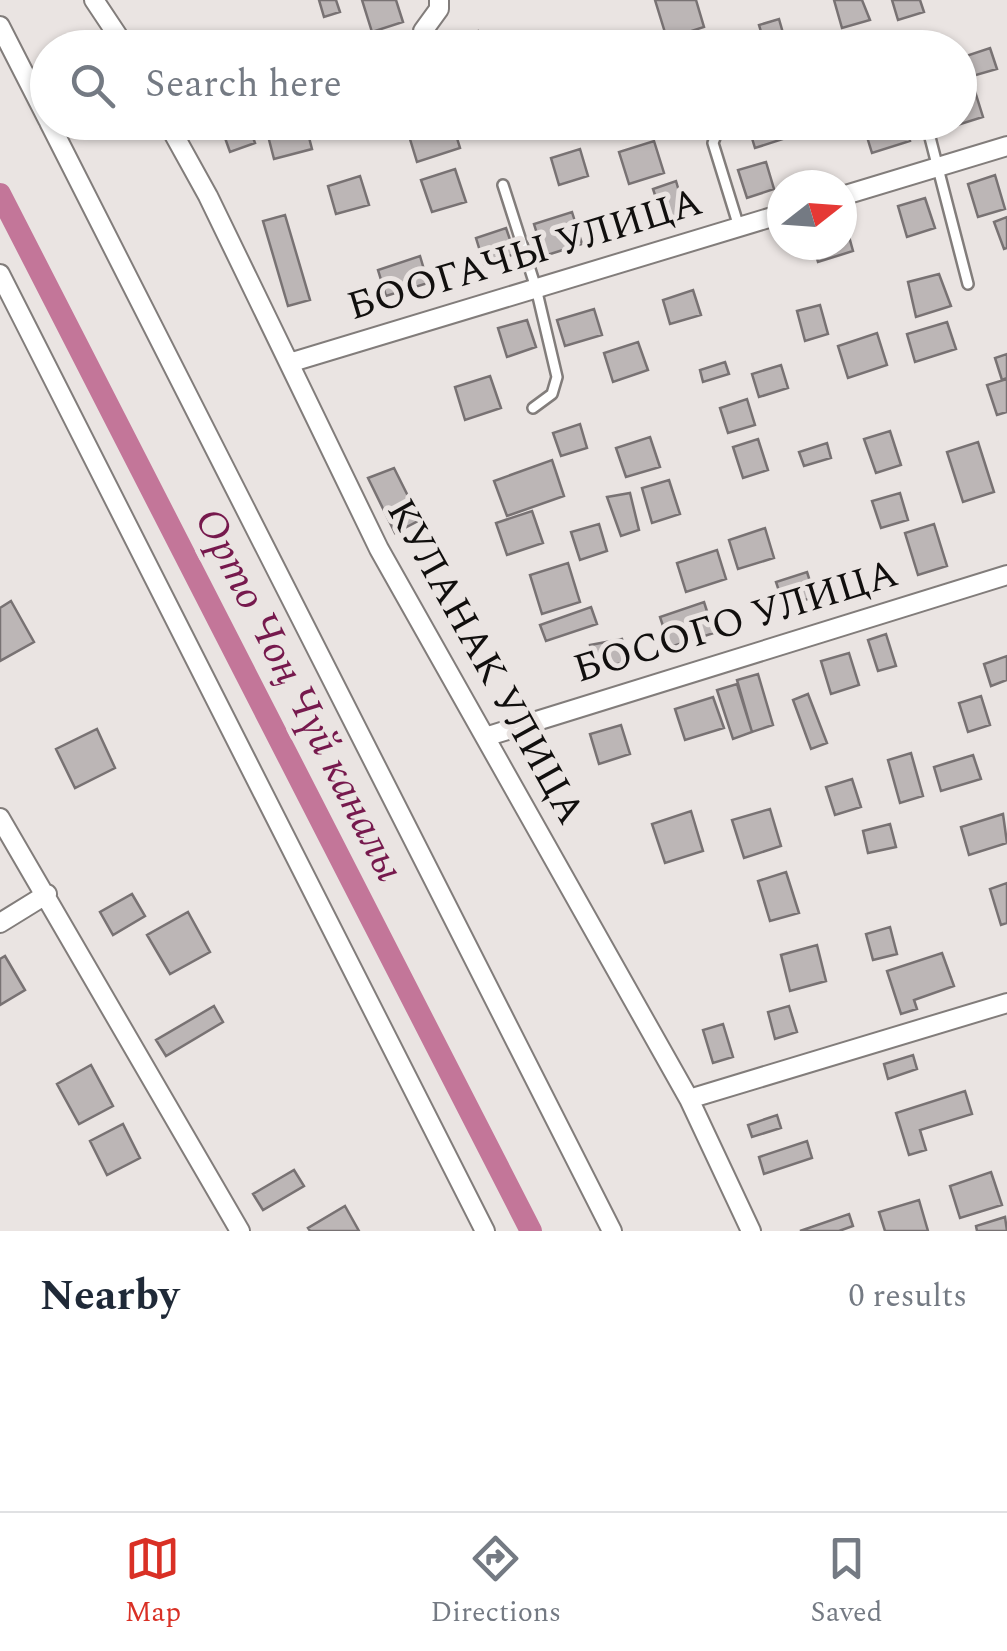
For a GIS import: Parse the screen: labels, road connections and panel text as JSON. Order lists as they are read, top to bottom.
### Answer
{
  "streets": {
    "street": ["БООГАЧЫ УЛИЦА", "БОСОГО УЛИЦА", "КУЛАНАК УЛИЦА"]
  },
  "crossings": [
    ["БООГАЧЫ УЛИЦА", "КУЛАНАК УЛИЦА"],
    ["БОСОГО УЛИЦА", "КУЛАНАК УЛИЦА"]
  ],
  "water": ["Орто Чоң Чүй каналы"],
  "north": "right",
  "page": {
    "search": "Search here",
    "heading": ["Nearby", "0 results"],
    "nav": ["Map", "Directions", "Saved"]
  }
}
